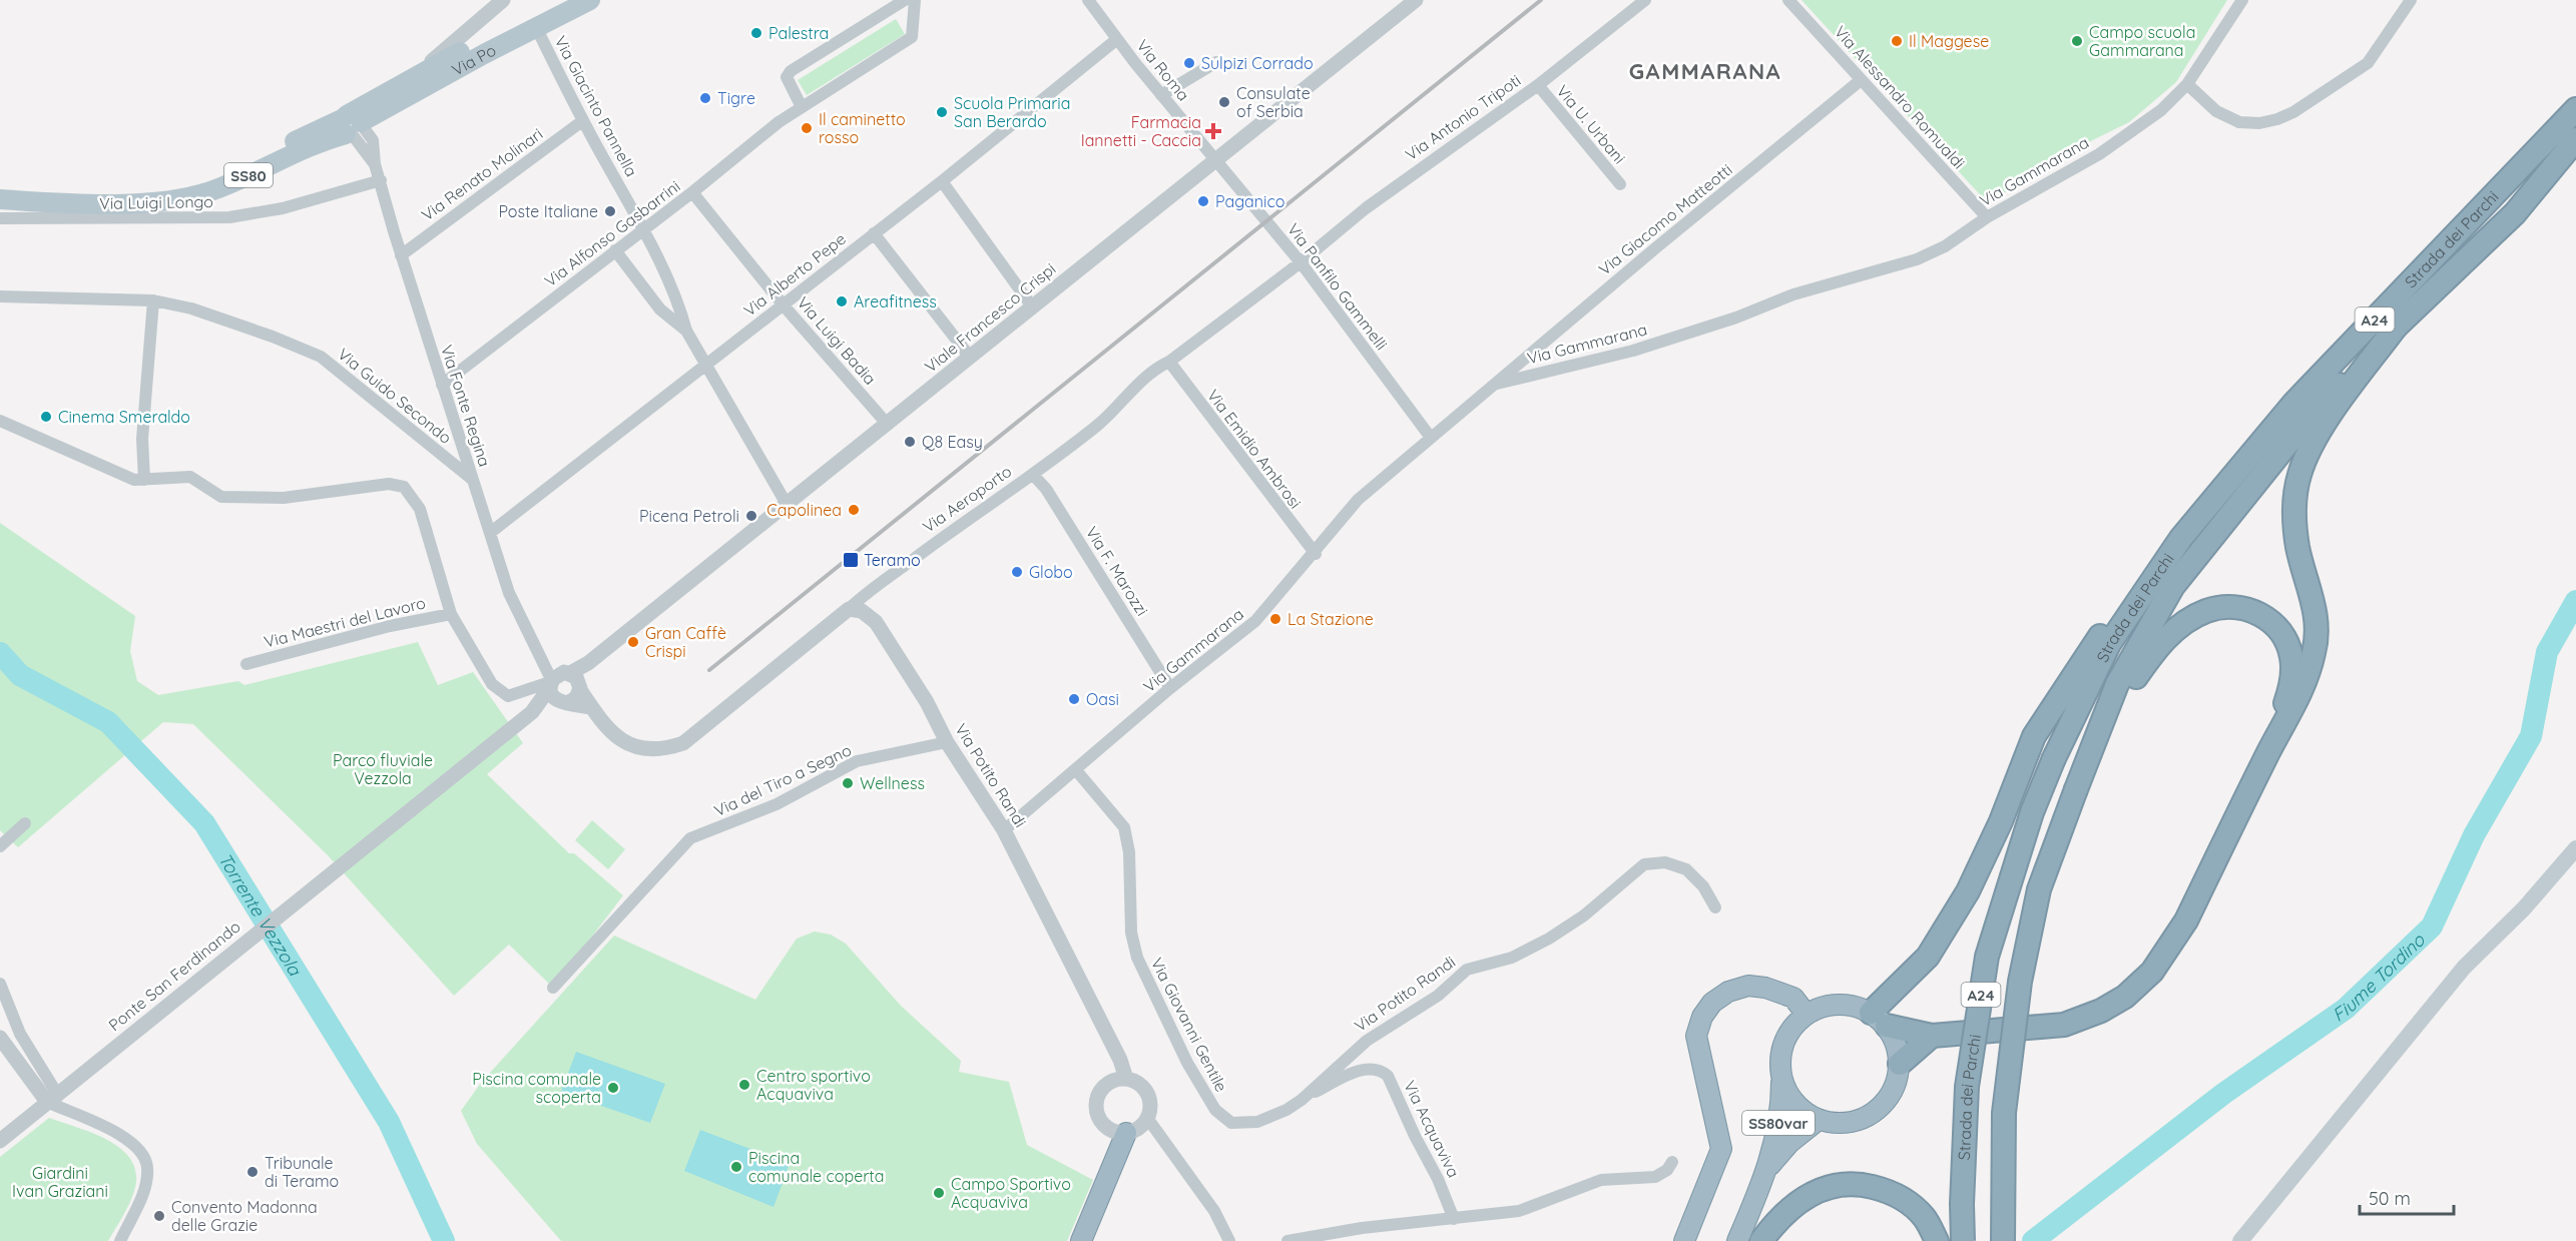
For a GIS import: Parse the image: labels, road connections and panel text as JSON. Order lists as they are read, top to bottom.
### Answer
{
  "streets": {
    "highway": ["Strada dei Parchi", "A24", "SS80var"],
    "main road": ["Via Po", "SS80"],
    "street": [
      "Via Roma",
      "Via Alessandro Romualdi",
      "Via Giacinto Pannella",
      "Via Antonio Tripoti",
      "Via U. Urbani",
      "Via Gammarana",
      "Via Renato Molinari",
      "Via Luigi Longo",
      "Via Giacomo Matteotti",
      "Via Alfonso Gasbarrini",
      "Via Alberto Pepe",
      "Via Panfilo Gammelli",
      "Viale Francesco Crispi",
      "Via Luigi Badia",
      "Via Guido Secondo",
      "Via Fonte Regina",
      "Via Emidio Ambrosi",
      "Via Aeroporto",
      "Via F. Marozzi",
      "Via Maestri del Lavoro",
      "Via Potito Randi",
      "Via del Tiro a Segno",
      "Ponte San Ferdinando",
      "Via Giovanni Gentile",
      "Via Acquaviva"
    ]
  },
  "crossings": [
    ["Via Po", "Via Giacinto Pannella"],
    ["Via Po", "SS80"],
    ["Via Roma", "Via Alberto Pepe"],
    ["Via Roma", "Via Panfilo Gammelli"],
    ["Via Roma", "Viale Francesco Crispi"],
    ["Via Alessandro Romualdi", "Via Gammarana"],
    ["Via Alessandro Romualdi", "Via Giacomo Matteotti"],
    ["Via Giacinto Pannella", "Via Renato Molinari"],
    ["Via Giacinto Pannella", "Via Alfonso Gasbarrini"],
    ["Via Giacinto Pannella", "Via Alberto Pepe"],
    ["Via Giacinto Pannella", "Viale Francesco Crispi"],
    ["Via Antonio Tripoti", "Via U. Urbani"],
    ["Via Antonio Tripoti", "Via Panfilo Gammelli"],
    ["Via Antonio Tripoti", "Via Aeroporto"],
    ["Via Gammarana", "Via Giacomo Matteotti"],
    ["Via Gammarana", "Via Panfilo Gammelli"],
    ["Via Gammarana", "Via Emidio Ambrosi"],
    ["Via Gammarana", "Via F. Marozzi"],
    ["Via Gammarana", "Via Potito Randi"],
    ["Via Gammarana", "Via Giovanni Gentile"],
    ["Via Renato Molinari", "Via Fonte Regina"],
    ["SS80", "Via Fonte Regina"],
    ["Via Luigi Longo", "Via Fonte Regina"],
    ["Via Alfonso Gasbarrini", "Via Luigi Badia"],
    ["Via Alfonso Gasbarrini", "Via Fonte Regina"],
    ["Via Alberto Pepe", "Via Luigi Badia"],
    ["Via Alberto Pepe", "Via Fonte Regina"],
    ["Via Panfilo Gammelli", "Viale Francesco Crispi"],
    ["Via Panfilo Gammelli", "Via Aeroporto"],
    ["Viale Francesco Crispi", "Via Luigi Badia"],
    ["Viale Francesco Crispi", "Via Fonte Regina"],
    ["Viale Francesco Crispi", "Via Aeroporto"],
    ["Viale Francesco Crispi", "Via Maestri del Lavoro"],
    ["Viale Francesco Crispi", "Ponte San Ferdinando"],
    ["Via Guido Secondo", "Via Fonte Regina"],
    ["Via Fonte Regina", "Via Aeroporto"],
    ["Via Fonte Regina", "Via Maestri del Lavoro"],
    ["Via Fonte Regina", "Ponte San Ferdinando"],
    ["Via Emidio Ambrosi", "Via Aeroporto"],
    ["Via Aeroporto", "Via F. Marozzi"],
    ["Via Aeroporto", "Via Maestri del Lavoro"],
    ["Via Aeroporto", "Via Potito Randi"],
    ["Via Aeroporto", "Ponte San Ferdinando"],
    ["Via Maestri del Lavoro", "Ponte San Ferdinando"],
    ["Via Potito Randi", "Via del Tiro a Segno"],
    ["Via Potito Randi", "Via Giovanni Gentile"],
    ["Via Potito Randi", "Via Acquaviva"]
  ],
  "districts": ["GAMMARANA"],
  "water": ["Torrente Vezzola", "Fiume Tordino"],
  "parks": ["Parco fluviale Vezzola", "Giardini Ivan Graziani"],
  "places": {
    "other": [
      "Palestra",
      "Il Maggese",
      "Campo scuola Gammarana",
      "Sulpizi Corrado",
      "Tigre",
      "Consulate of Serbia",
      "Scuola Primaria San Berardo",
      "Il caminetto rosso",
      "Paganico",
      "Poste Italiane",
      "Areafitness",
      "Cinema Smeraldo",
      "Q8 Easy",
      "Capolinea",
      "Picena Petroli",
      "Globo",
      "La Stazione",
      "Gran Caffè Crispi",
      "Oasi",
      "Wellness",
      "Centro sportivo Acquaviva",
      "Piscina comunale scoperta",
      "Piscina comunale coperta",
      "Tribunale di Teramo",
      "Campo Sportivo Acquaviva",
      "Convento Madonna delle Grazie"
    ],
    "health": ["Farmacia Iannetti - Caccia"],
    "transit": ["Teramo"]
  },
  "scale_bar": "50 m"
}
